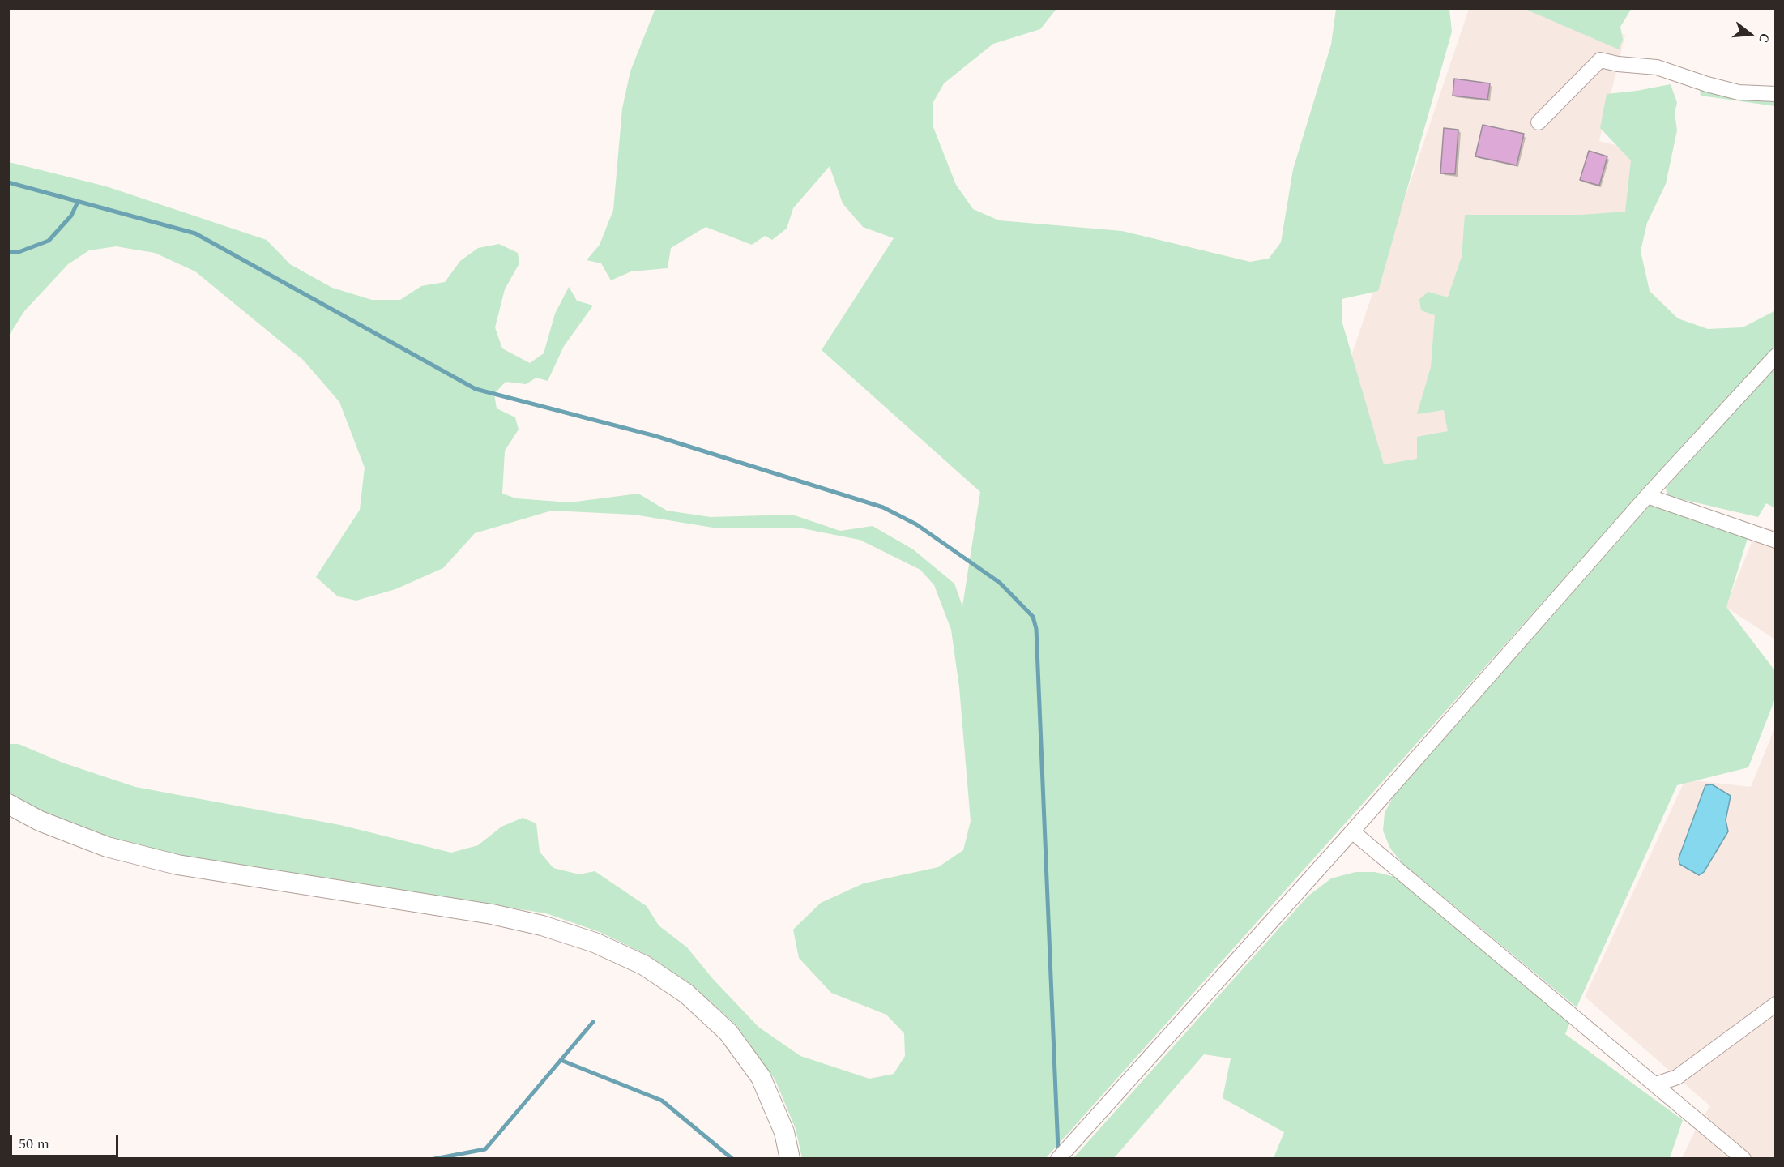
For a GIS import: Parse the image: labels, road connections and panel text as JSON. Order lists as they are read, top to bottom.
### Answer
{
  "scale_bar": "50 m",
  "north": "right"
}
